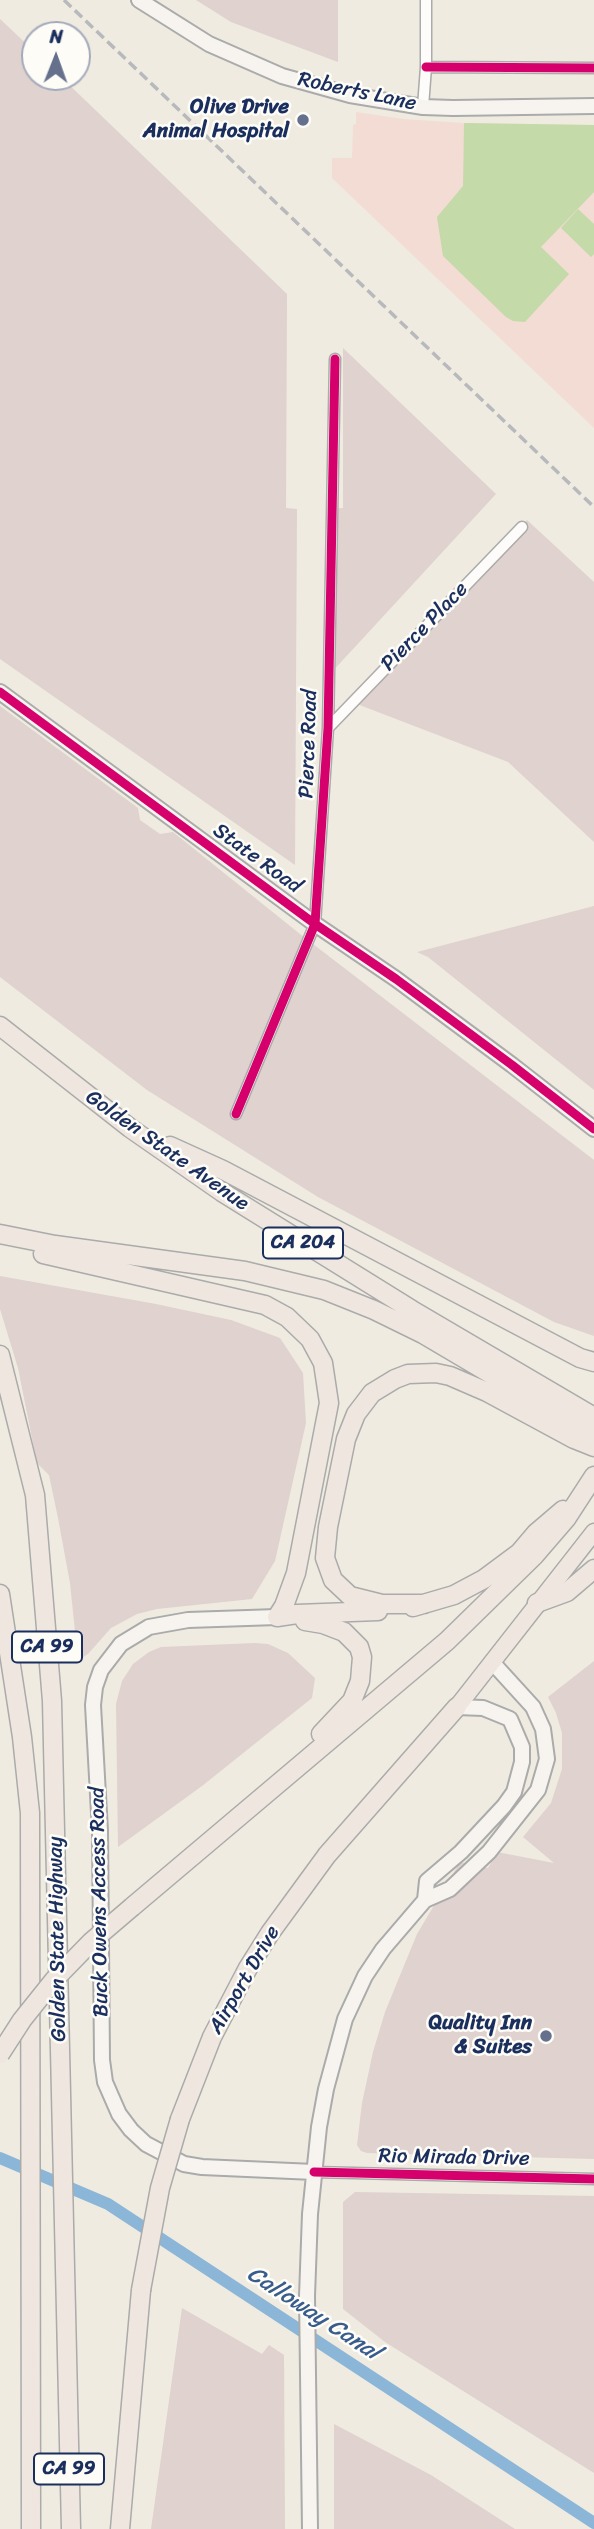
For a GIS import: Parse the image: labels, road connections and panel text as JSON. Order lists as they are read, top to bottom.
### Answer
{
  "streets": {
    "highway": [
      "Golden State Avenue",
      "CA 204",
      "CA 99",
      "Golden State Highway",
      "Airport Drive"
    ],
    "main road": ["Roberts Lane", "State Road", "Buck Owens Access Road"],
    "street": ["Pierce Place", "Pierce Road", "Rio Mirada Drive"]
  },
  "crossings": [
    ["Pierce Place", "Pierce Road"],
    ["Pierce Road", "State Road"],
    ["Golden State Avenue", "CA 204"],
    ["Buck Owens Access Road", "Rio Mirada Drive"]
  ],
  "water": ["Calloway Canal"],
  "places": ["Olive Drive Animal Hospital", "Quality Inn & Suites"],
  "north": "top"
}
